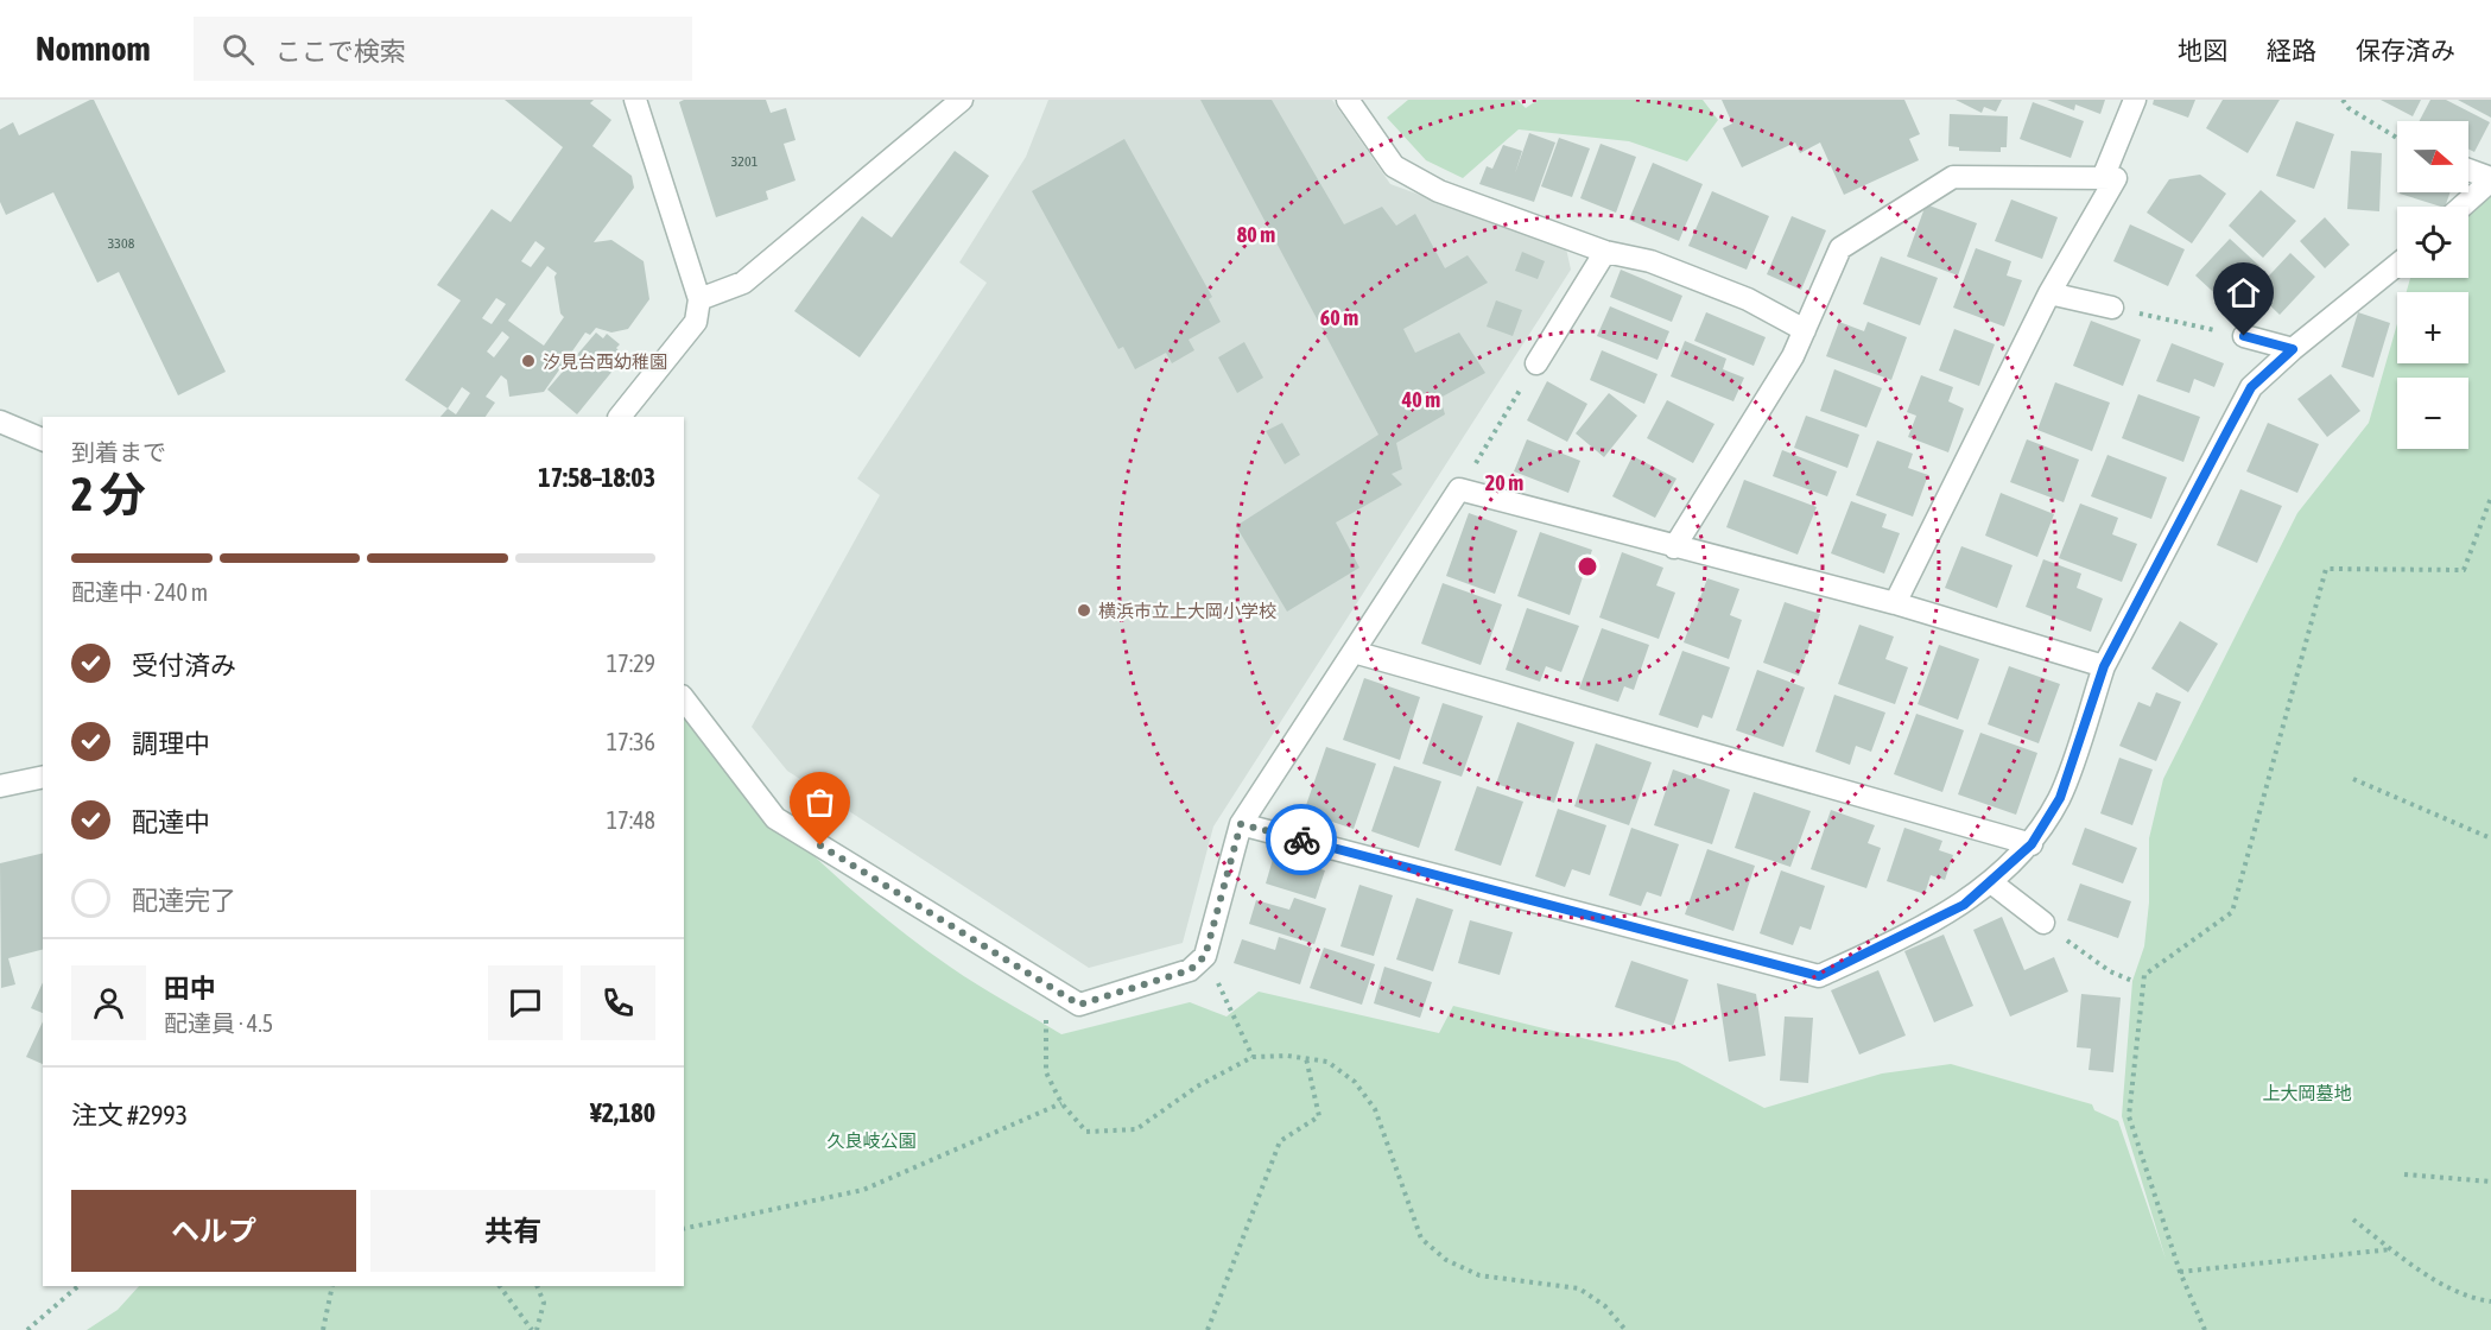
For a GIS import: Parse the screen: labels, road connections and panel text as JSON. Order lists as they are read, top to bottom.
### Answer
{
  "parks": ["上大岡墓地", "久良岐公園"],
  "places": ["汐見台西幼稚園", "横浜市立上大岡小学校"],
  "house_numbers": ["3201", "3308"],
  "north": "right",
  "page": {
    "header": "Nomnom",
    "search": "ここで検索",
    "nav": ["地図", "経路", "保存済み"],
    "map_buttons": ["+", "−"],
    "heading": ["2 分", "到着まで", "17:58–18:03"],
    "panel": [
      "田中",
      "配達員 · 4.5",
      "注文 #2993",
      "¥2,180"
    ],
    "bar": "配達中 · 240 m",
    "list": [
      ["受付済み", "17:29"],
      ["調理中", "17:36"],
      ["配達中", "17:48"],
      "配達完了"
    ],
    "buttons": ["ヘルプ", "共有"]
  },
  "rings": [
    "80 m",
    "60 m",
    "40 m",
    "20 m"
  ]
}
